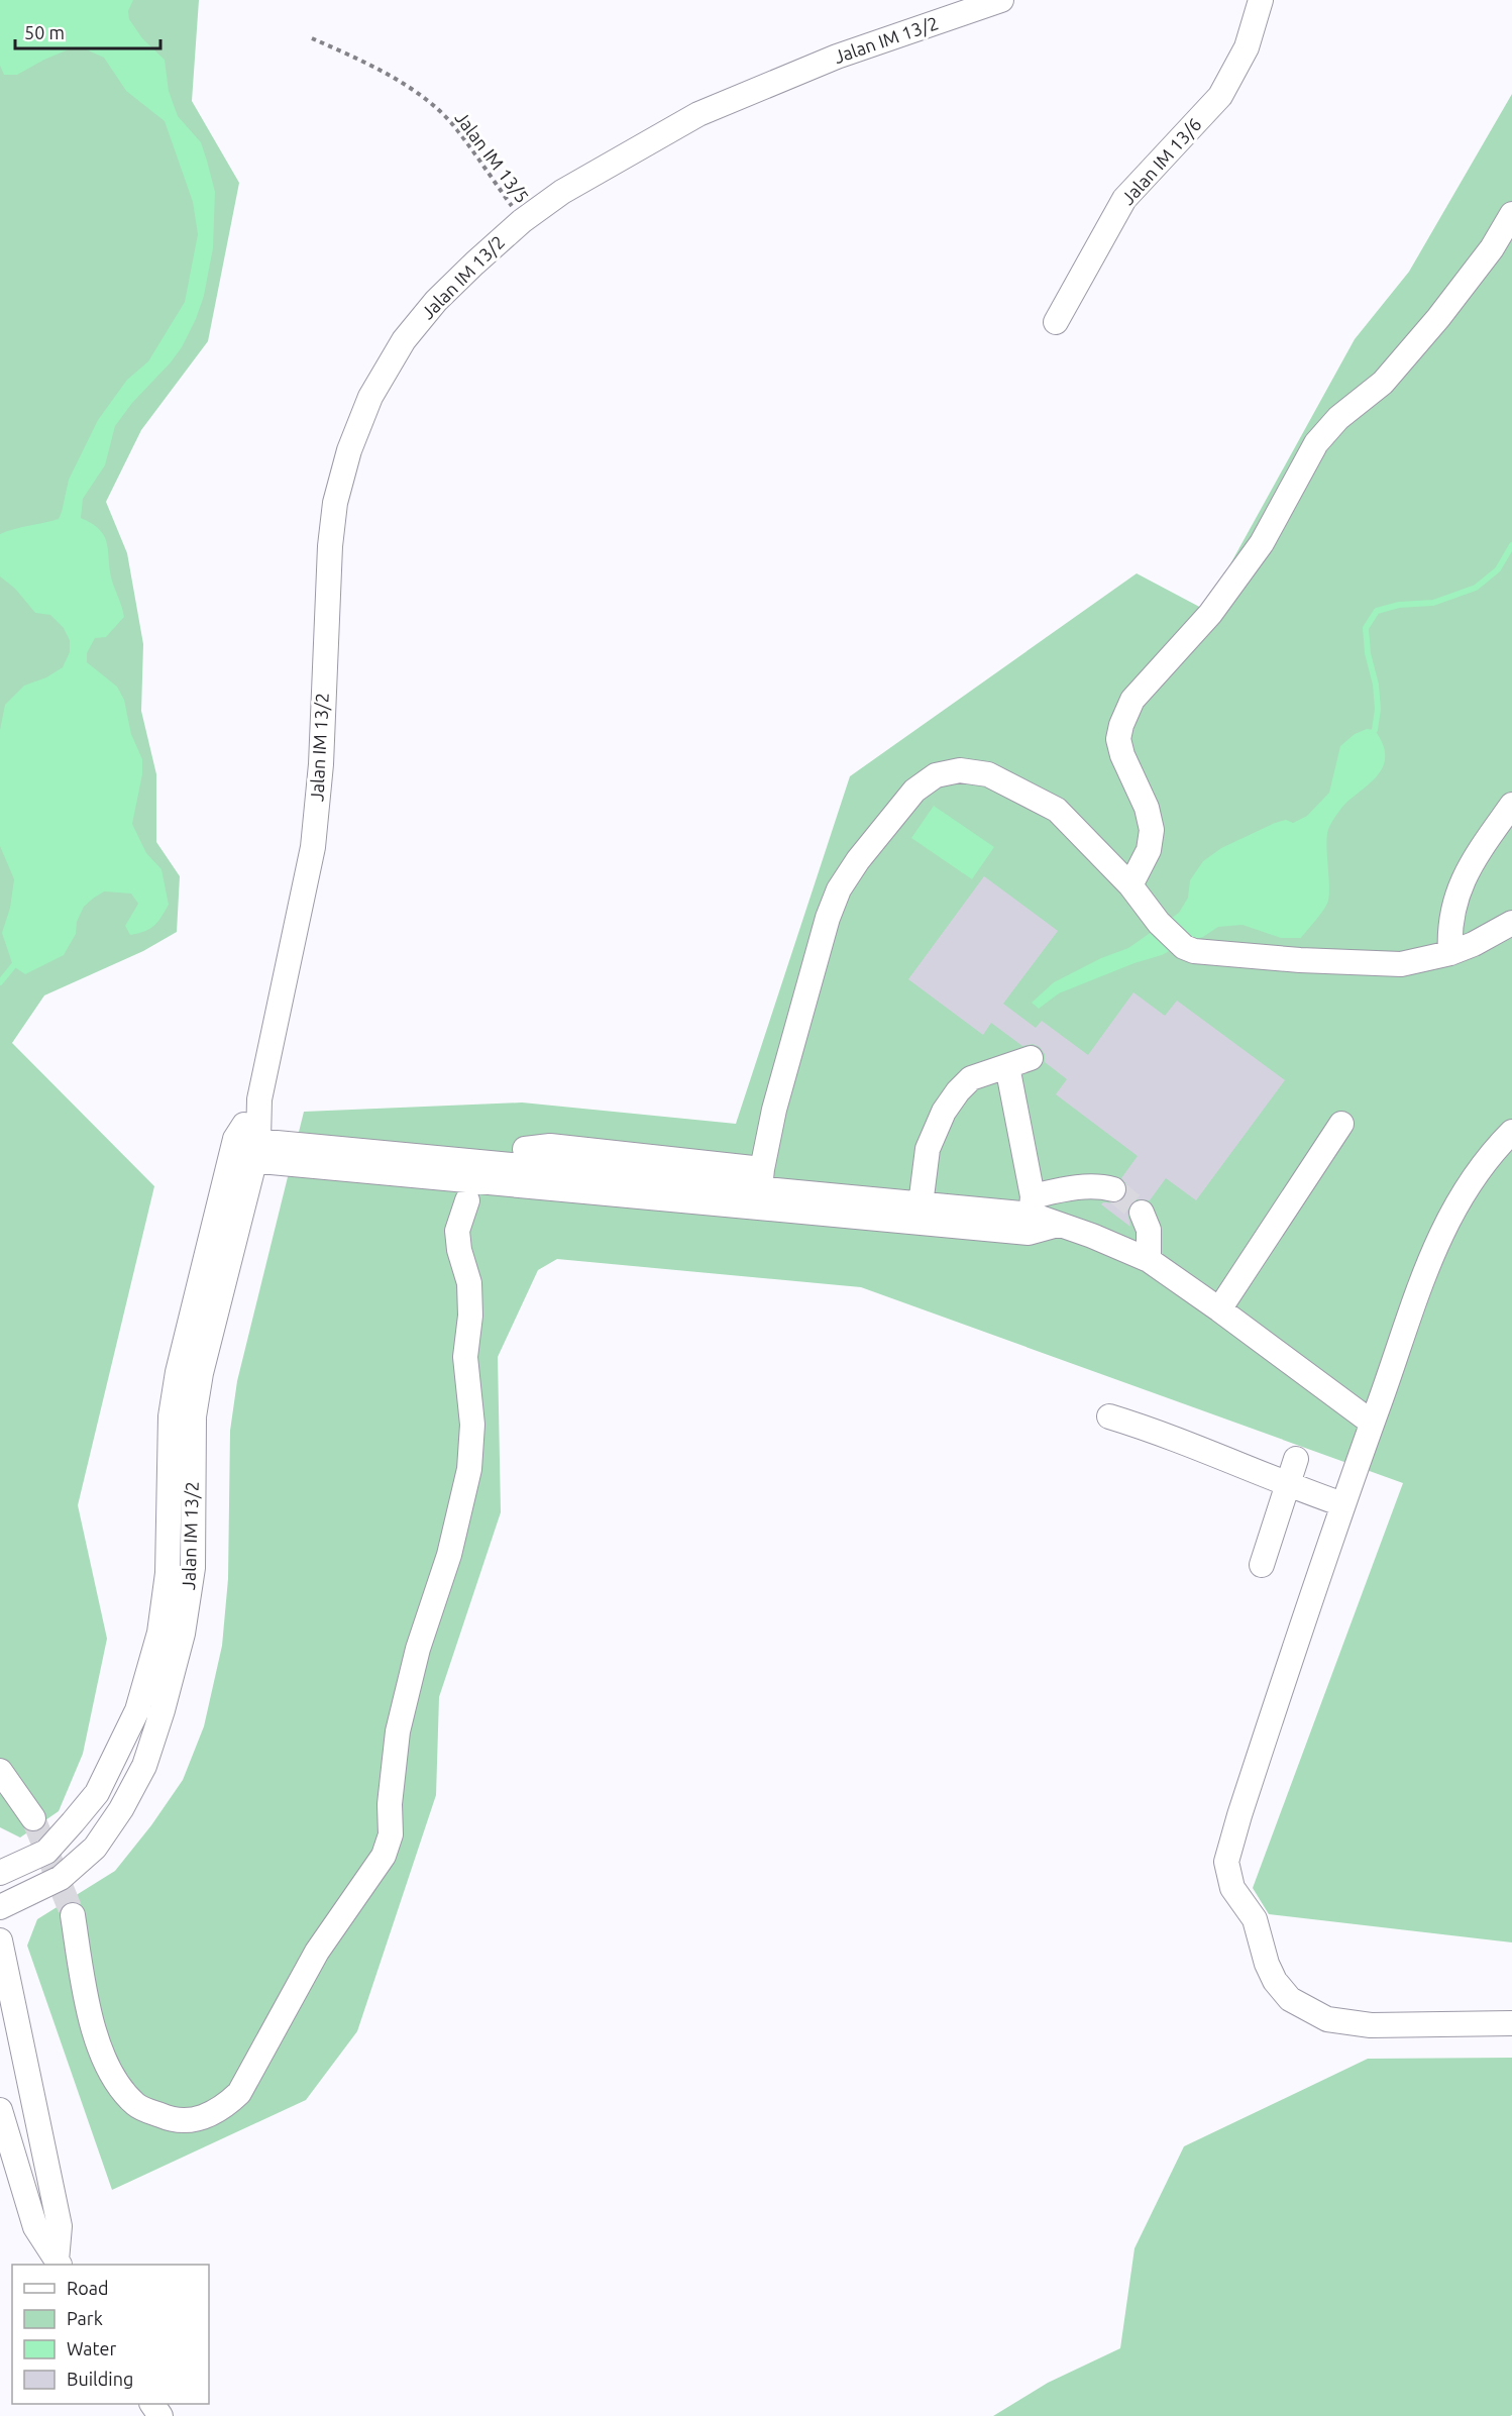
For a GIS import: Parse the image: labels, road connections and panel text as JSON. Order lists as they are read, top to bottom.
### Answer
{
  "streets": {
    "street": ["Jalan IM 13/2", "Jalan IM 13/6"],
    "path": ["Jalan IM 13/5"]
  },
  "crossings": [
    ["Jalan IM 13/2", "Jalan IM 13/5"]
  ],
  "legend": [
    "Road",
    "Park",
    "Water",
    "Building"
  ],
  "scale_bar": "50 m"
}
